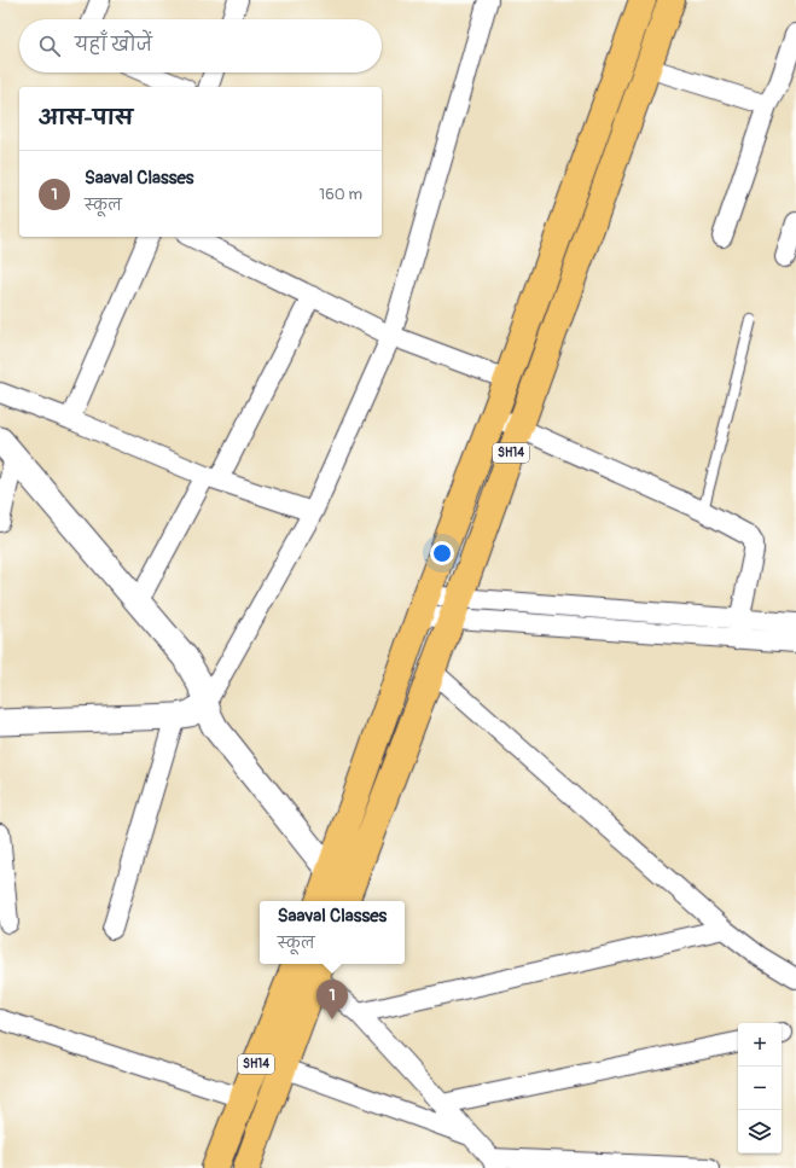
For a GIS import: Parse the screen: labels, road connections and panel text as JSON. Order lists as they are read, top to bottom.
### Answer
{
  "streets": {
    "main road": ["SH14"]
  },
  "page": {
    "search": "यहाँ खोजें",
    "heading": "आस-पास",
    "list": [
      {
        "mark": "1",
        "name": "Saaval Classes",
        "note": "स्कूल",
        "value": "160 m"
      }
    ],
    "popup": ["Saaval Classes", "स्कूल"],
    "pins": "1",
    "map_buttons": ["+", "−"]
  }
}
